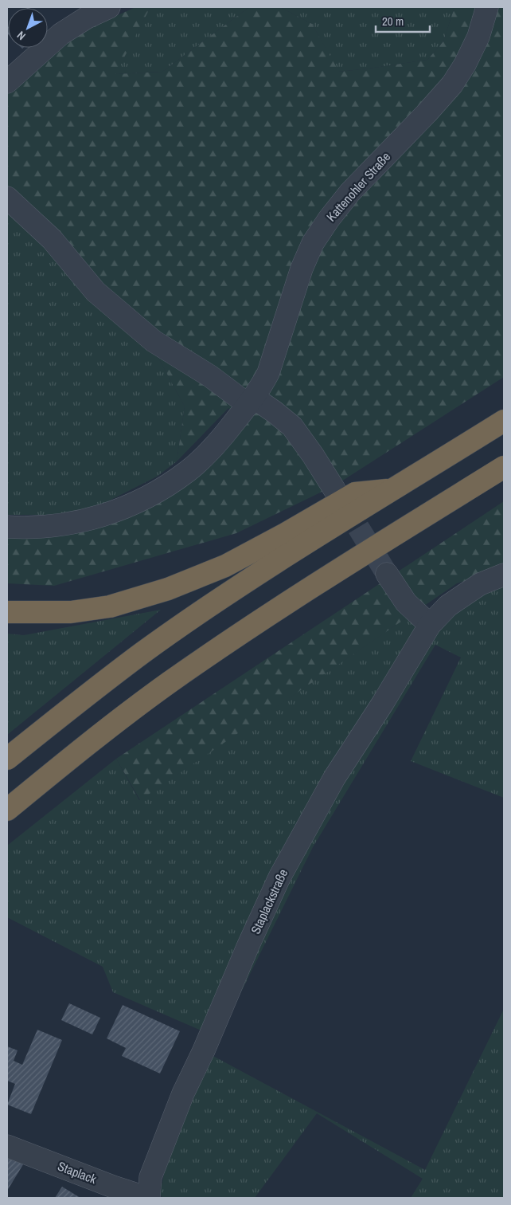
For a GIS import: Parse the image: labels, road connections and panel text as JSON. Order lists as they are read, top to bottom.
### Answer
{
  "streets": {
    "street": ["Kattenohler Straße", "Staplackstraße", "Staplack"]
  },
  "crossings": [
    ["Staplackstraße", "Staplack"]
  ],
  "scale_bar": "20 m",
  "north": "bottom left"
}
